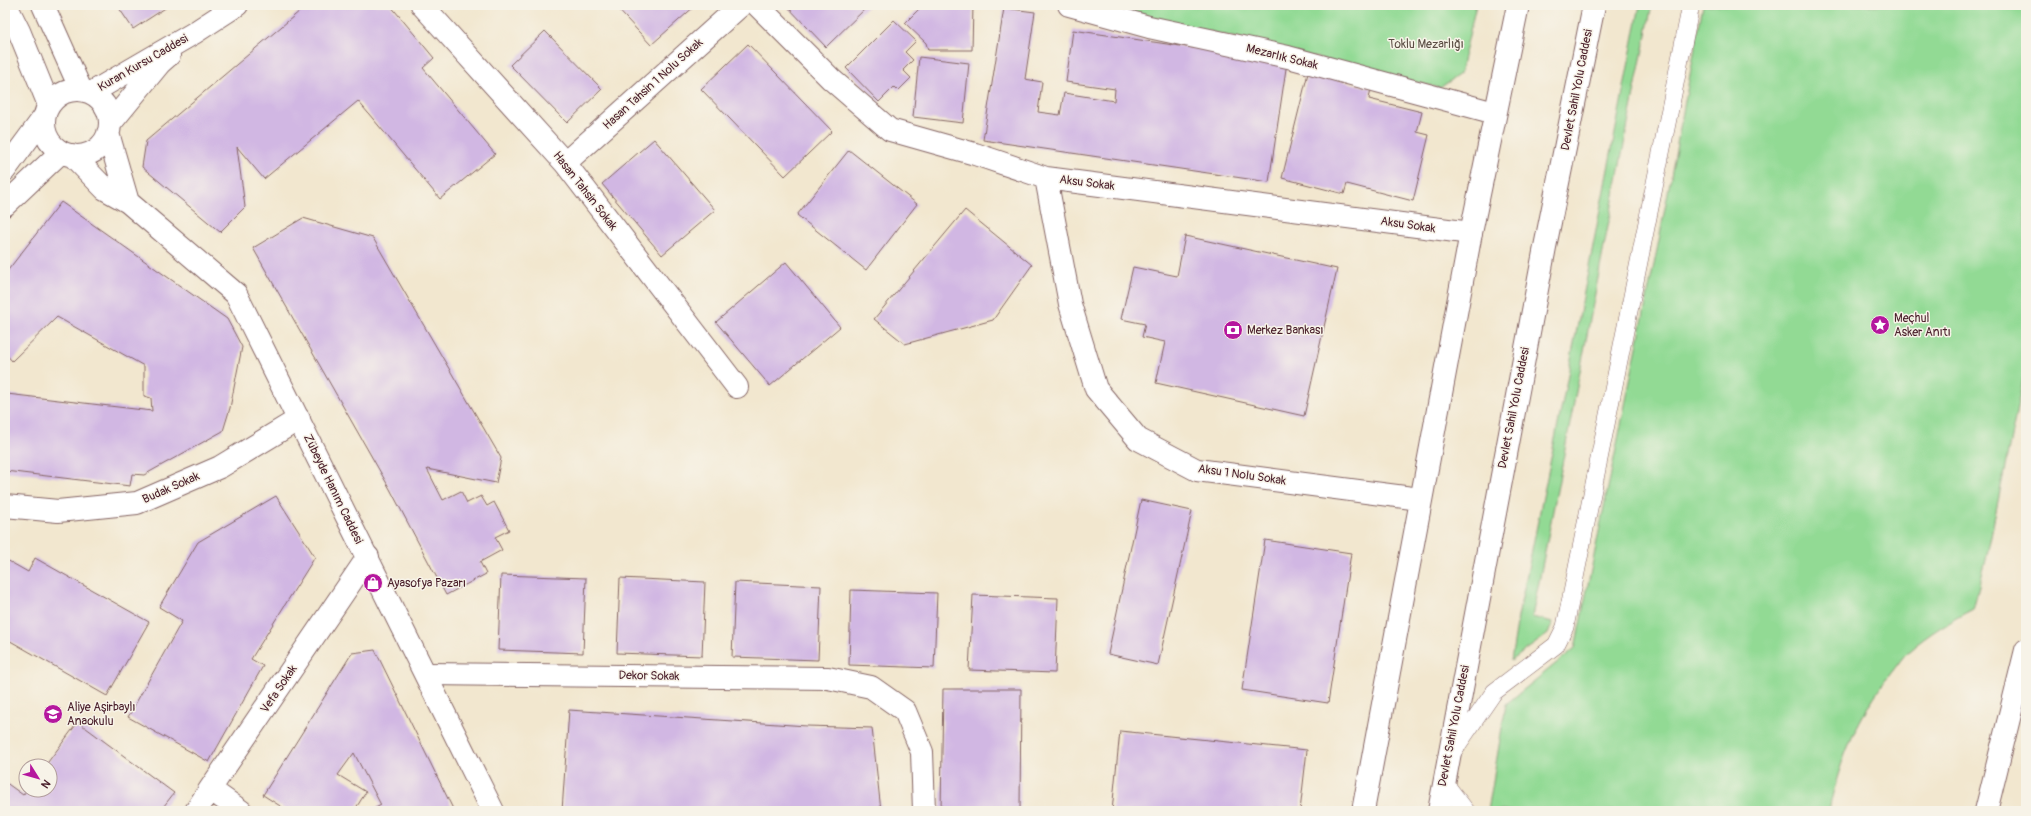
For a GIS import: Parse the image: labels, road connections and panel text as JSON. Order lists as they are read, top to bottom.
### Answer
{
  "streets": {
    "main road": [
      "Mezarlık Sokak",
      "Kuran Kursu Caddesi",
      "Hasan Tahsin 1 Nolu Sokak",
      "Devlet Sahil Yolu Caddesi",
      "Aksu Sokak",
      "Hasan Tahsin Sokak",
      "Aksu 1 Nolu Sokak",
      "Budak Sokak",
      "Zübeyde Hanım Caddesi",
      "Dekor Sokak",
      "Vefa Sokak"
    ]
  },
  "crossings": [
    ["Kuran Kursu Caddesi", "Zübeyde Hanım Caddesi"],
    ["Hasan Tahsin 1 Nolu Sokak", "Hasan Tahsin Sokak"],
    ["Aksu Sokak", "Aksu 1 Nolu Sokak"],
    ["Budak Sokak", "Zübeyde Hanım Caddesi"],
    ["Zübeyde Hanım Caddesi", "Dekor Sokak"],
    ["Zübeyde Hanım Caddesi", "Vefa Sokak"]
  ],
  "parks": ["Toklu Mezarlığı"],
  "places": {
    "place": ["Meçhul Asker Anıtı"],
    "bank": ["Merkez Bankası"],
    "shop": ["Ayasofya Pazarı"],
    "school or university": ["Aliye Aşirbaylı Anaokulu"]
  },
  "north": "bottom right"
}
